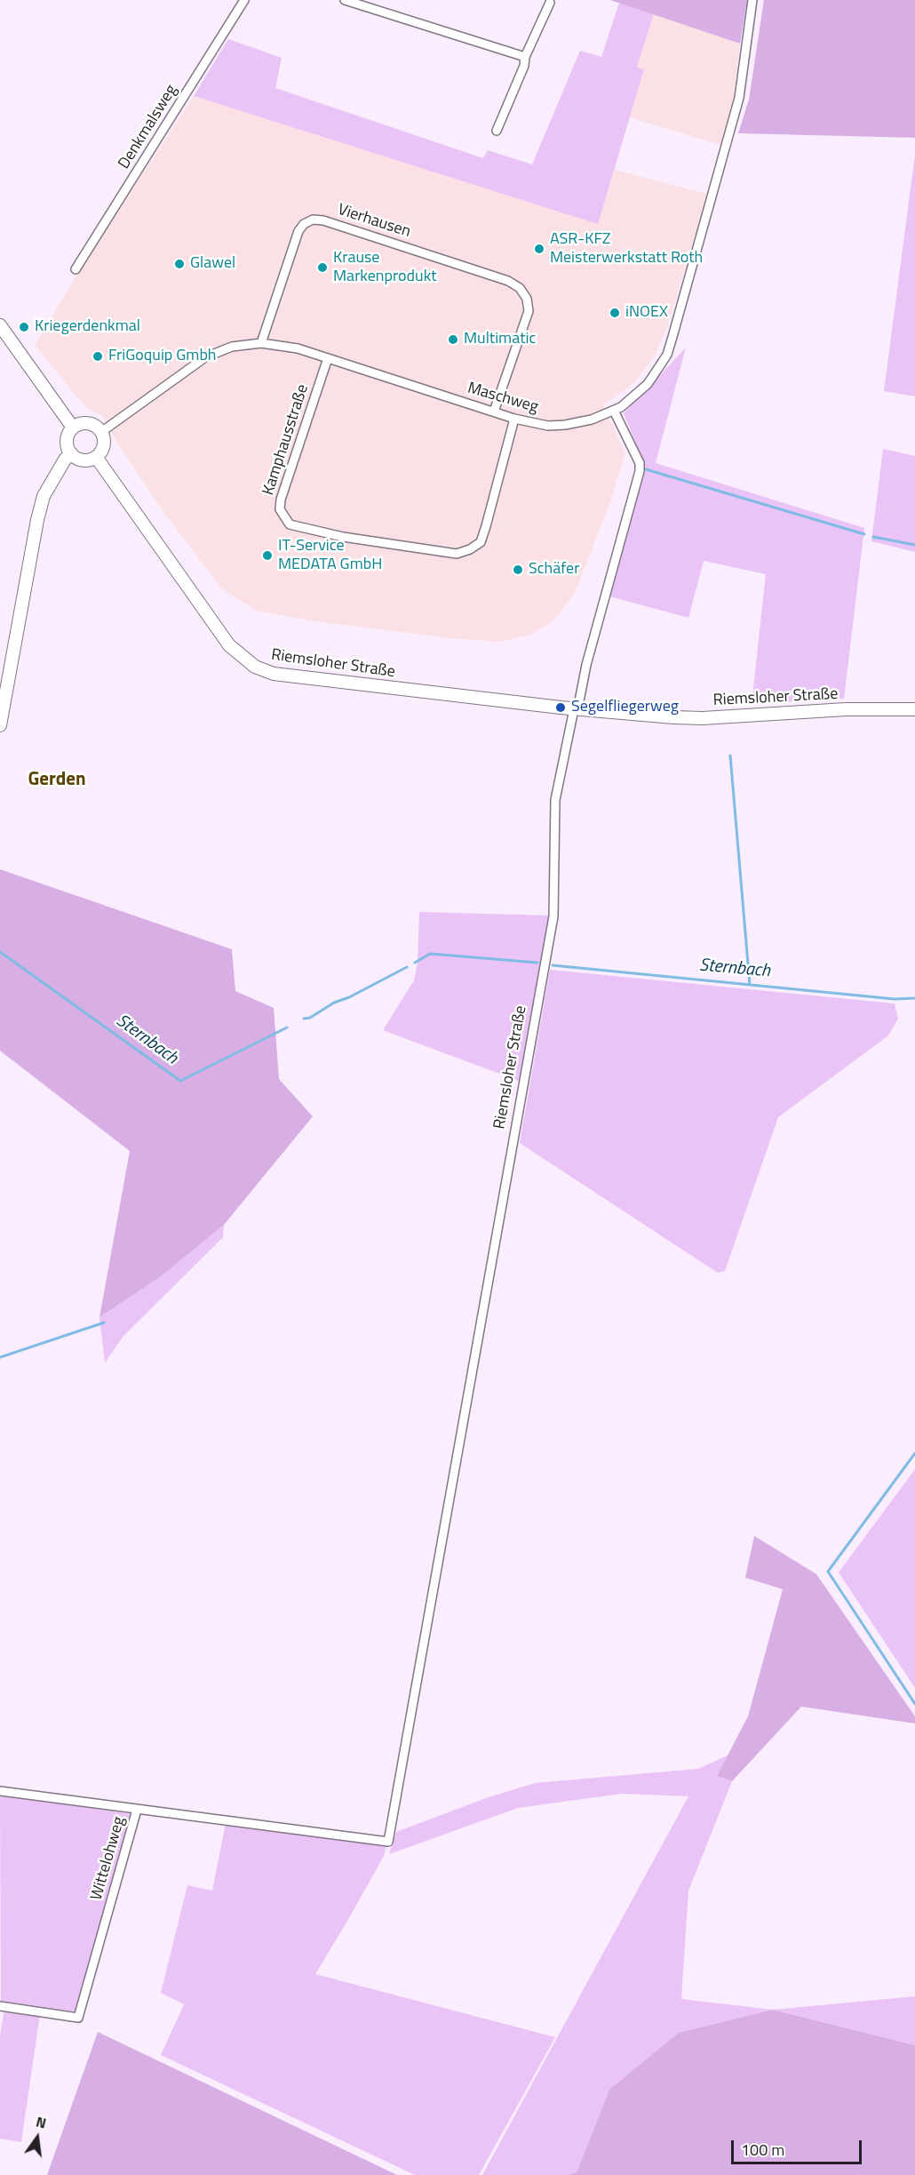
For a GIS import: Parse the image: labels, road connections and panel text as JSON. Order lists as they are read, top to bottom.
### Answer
{
  "streets": {
    "main road": ["Riemsloher Straße"],
    "street": [
      "Denkmalsweg",
      "Vierhausen",
      "Maschweg",
      "Kamphausstraße",
      "Wittelohweg"
    ]
  },
  "crossings": [
    ["Vierhausen", "Maschweg"],
    ["Maschweg", "Kamphausstraße"],
    ["Maschweg", "Riemsloher Straße"],
    ["Riemsloher Straße", "Wittelohweg"]
  ],
  "districts": ["Gerden"],
  "water": ["Sternbach"],
  "places": [
    "ASR-KFZ Meisterwerkstatt Roth",
    "Glawel",
    "Krause Markenprodukt",
    "iNOEX",
    "Kriegerdenkmal",
    "Multimatic",
    "FriGoquip Gmbh",
    "IT-Service MEDATA GmbH",
    "Schäfer",
    "Segelfliegerweg"
  ],
  "scale_bar": "100 m",
  "north": "top"
}
